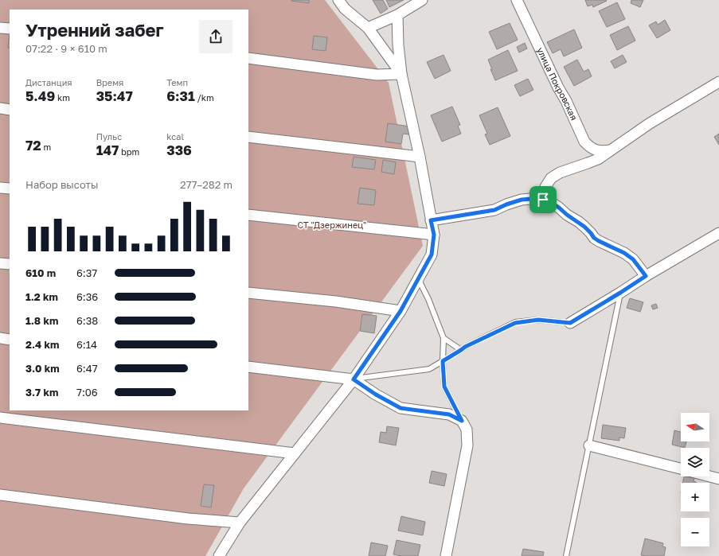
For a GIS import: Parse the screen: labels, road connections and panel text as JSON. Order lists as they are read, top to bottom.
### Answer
{
  "streets": {
    "street": ["улица Покровская"]
  },
  "parks": ["СТ \"Дзержинец\""],
  "north": "left",
  "page": {
    "heading": ["Утренний забег", "07:22 · 9 × 610 m"],
    "stats": [
      ["Дистанция", "5.49 km"],
      ["Время", "35:47"],
      ["Темп", "6:31 /km"],
      ["72 m"],
      ["Пульс", "147 bpm"],
      ["kcal", "336"]
    ],
    "chart": ["Набор высоты", "277–282 m"],
    "list": [
      {
        "name": "610 m",
        "note": "6:37"
      },
      {
        "name": "1.2 km",
        "note": "6:36"
      },
      {
        "name": "1.8 km",
        "note": "6:38"
      },
      {
        "name": "2.4 km",
        "note": "6:14"
      },
      {
        "name": "3.0 km",
        "note": "6:47"
      },
      {
        "name": "3.7 km",
        "note": "7:06"
      }
    ],
    "map_buttons": ["+", "−"]
  }
}
